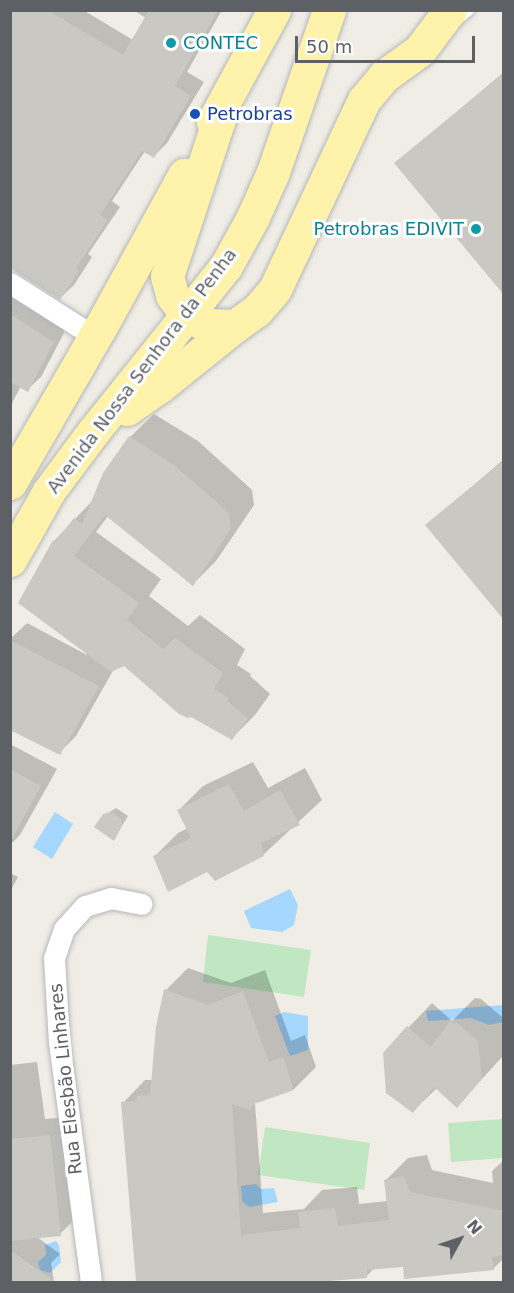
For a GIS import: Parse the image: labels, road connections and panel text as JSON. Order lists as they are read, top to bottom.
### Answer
{
  "streets": {
    "main road": ["Avenida Nossa Senhora da Penha"],
    "street": ["Rua Elesbão Linhares"]
  },
  "places": ["CONTEC", "Petrobras", "Petrobras EDIVIT"],
  "scale_bar": "50 m",
  "north": "top right"
}
